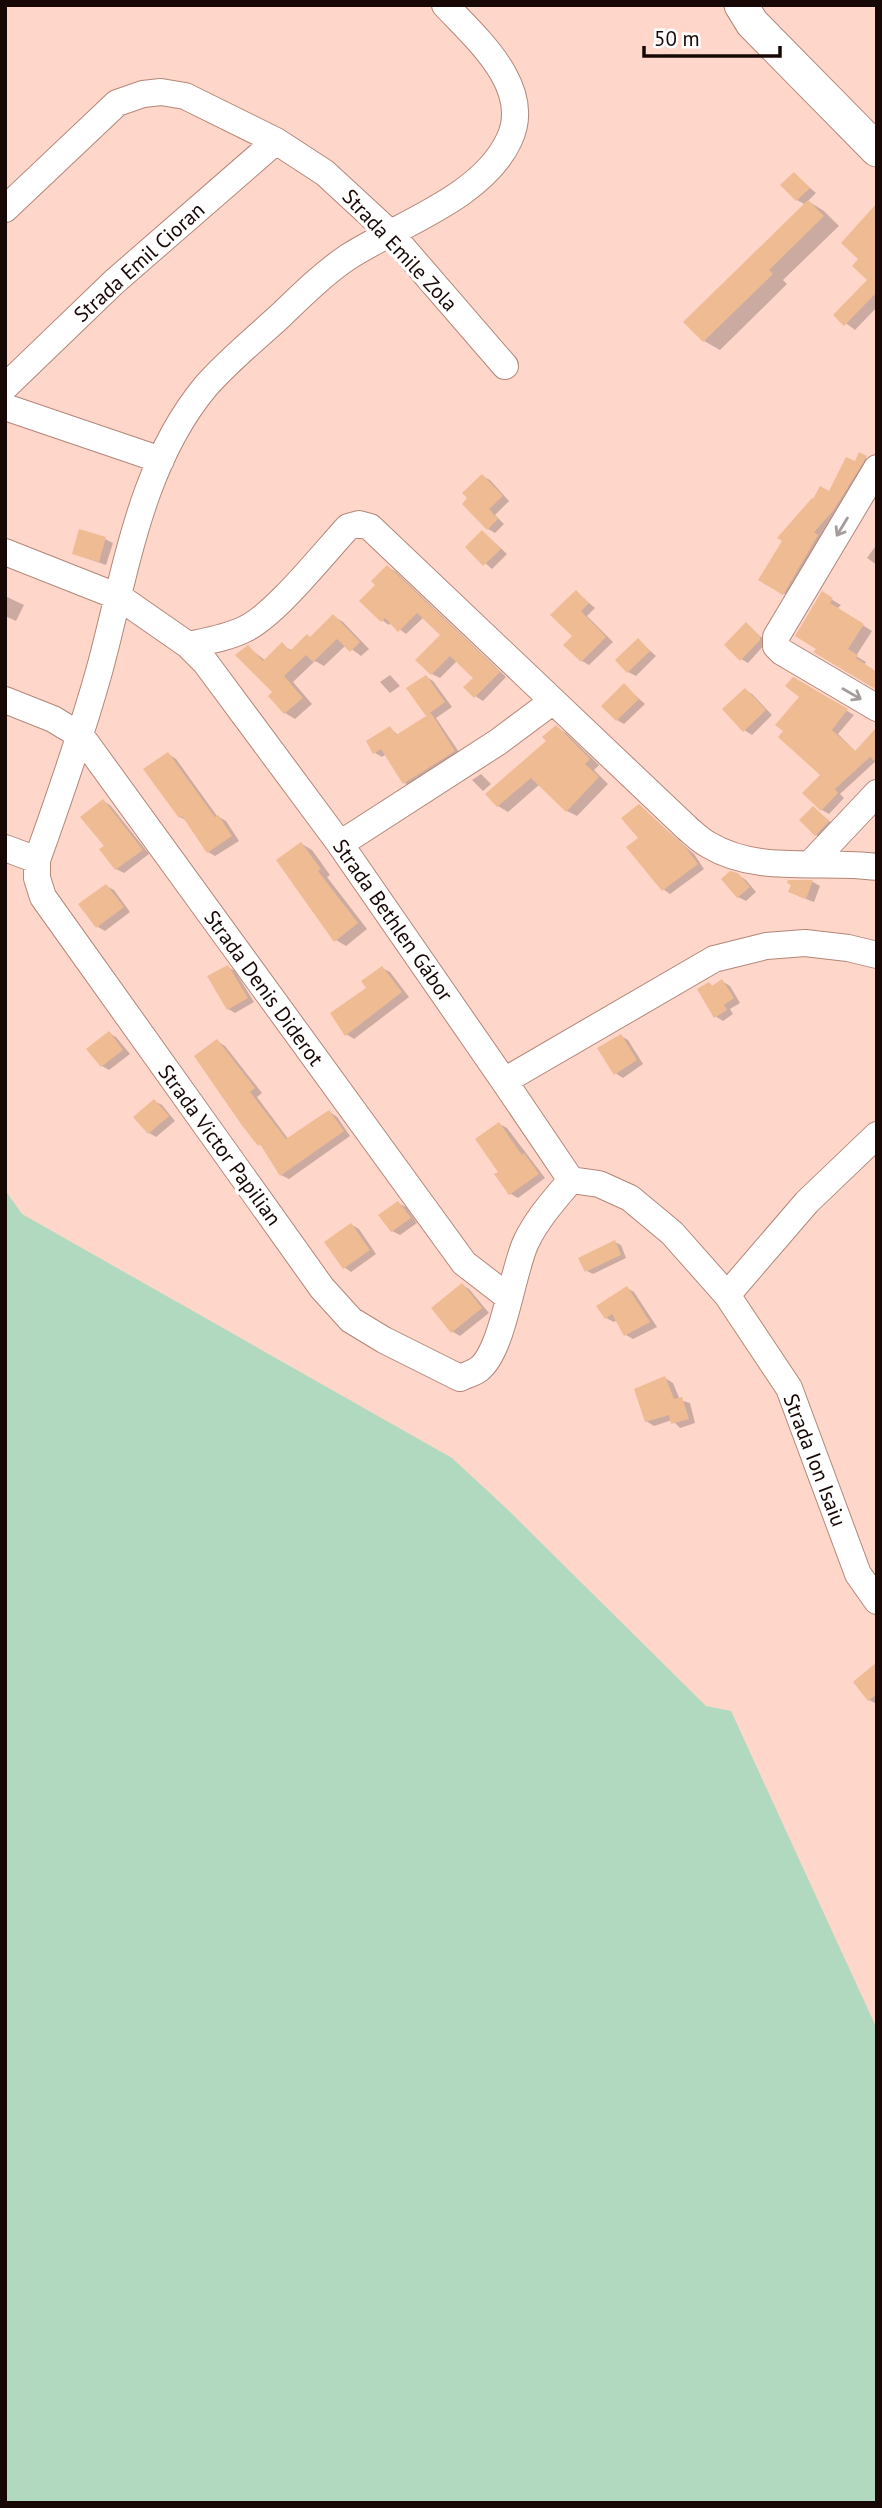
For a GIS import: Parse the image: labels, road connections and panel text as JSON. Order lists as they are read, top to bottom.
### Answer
{
  "streets": {
    "street": [
      "Strada Emile Zola",
      "Strada Emil Cioran",
      "Strada Bethlen Gábor",
      "Strada Denis Diderot",
      "Strada Victor Papilian",
      "Strada Ion Isaiu"
    ]
  },
  "crossings": [
    ["Strada Emile Zola", "Strada Emil Cioran"],
    ["Strada Emile Zola", "Strada Victor Papilian"],
    ["Strada Bethlen Gábor", "Strada Victor Papilian"],
    ["Strada Bethlen Gábor", "Strada Ion Isaiu"],
    ["Strada Denis Diderot", "Strada Victor Papilian"]
  ],
  "scale_bar": "50 m"
}
